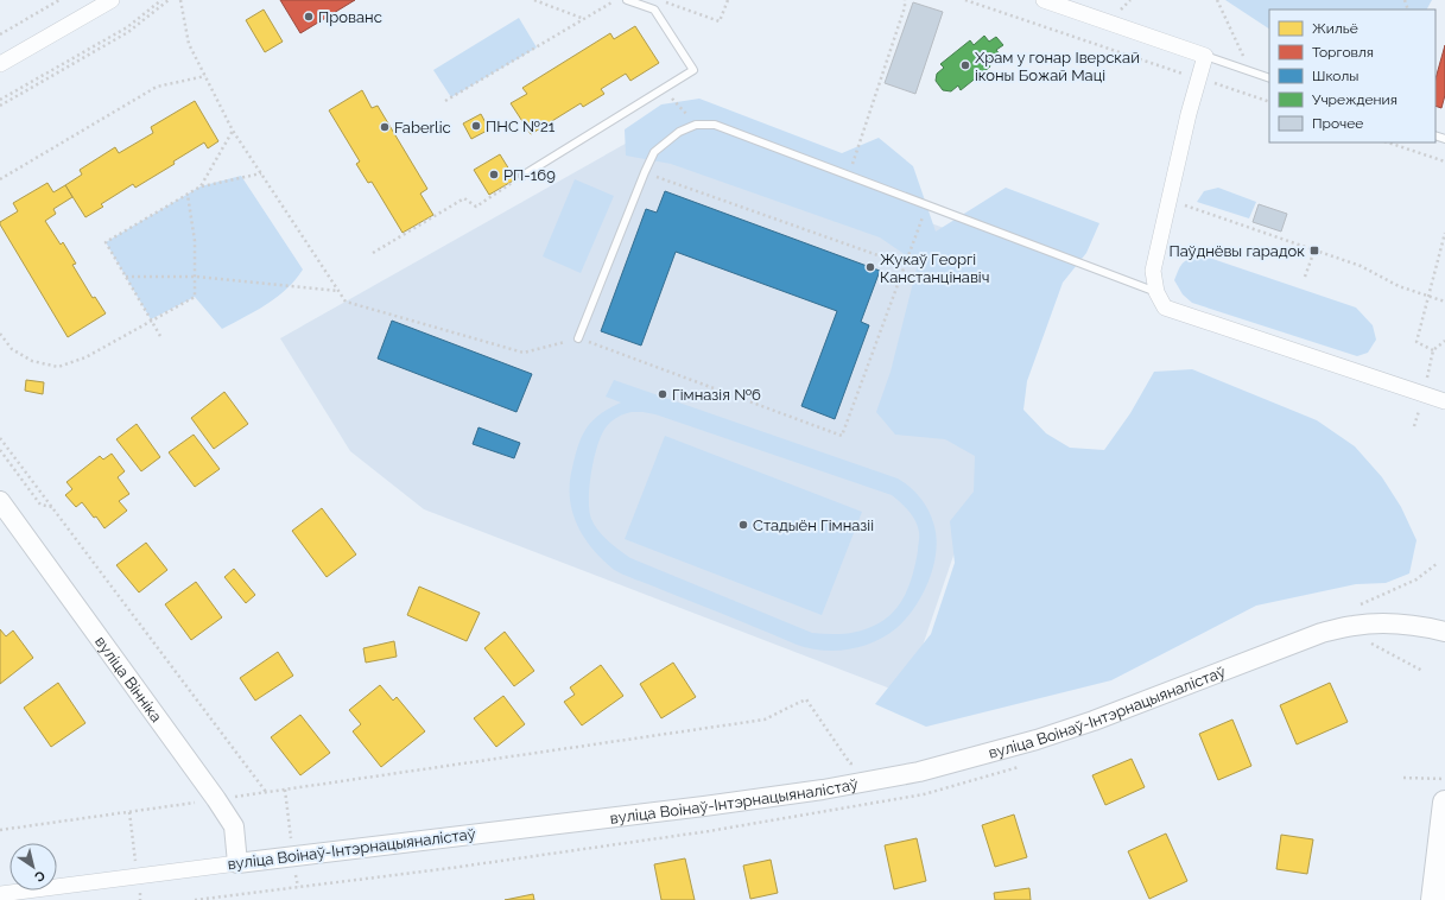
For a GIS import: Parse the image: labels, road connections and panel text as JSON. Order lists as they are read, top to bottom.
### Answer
{
  "streets": {
    "street": ["вуліца Вінніка", "вуліца Воінаў-Інтэрнацыяналістаў"]
  },
  "crossings": [
    ["вуліца Вінніка", "вуліца Воінаў-Інтэрнацыяналістаў"]
  ],
  "places": {
    "other": [
      "Прованс",
      "Храм у гонар Іверскай іконы Божай Маці",
      "ПНС №21",
      "Faberlic",
      "РП-169",
      "Жукаў Георгі Канстанцінавіч",
      "Гімназія №6",
      "Стадыён Гімназіі"
    ],
    "transit": ["Паўднёвы гарадок"]
  },
  "legend": [
    "Жильё",
    "Торговля",
    "Школы",
    "Учреждения",
    "Прочее"
  ],
  "north": "bottom right"
}
